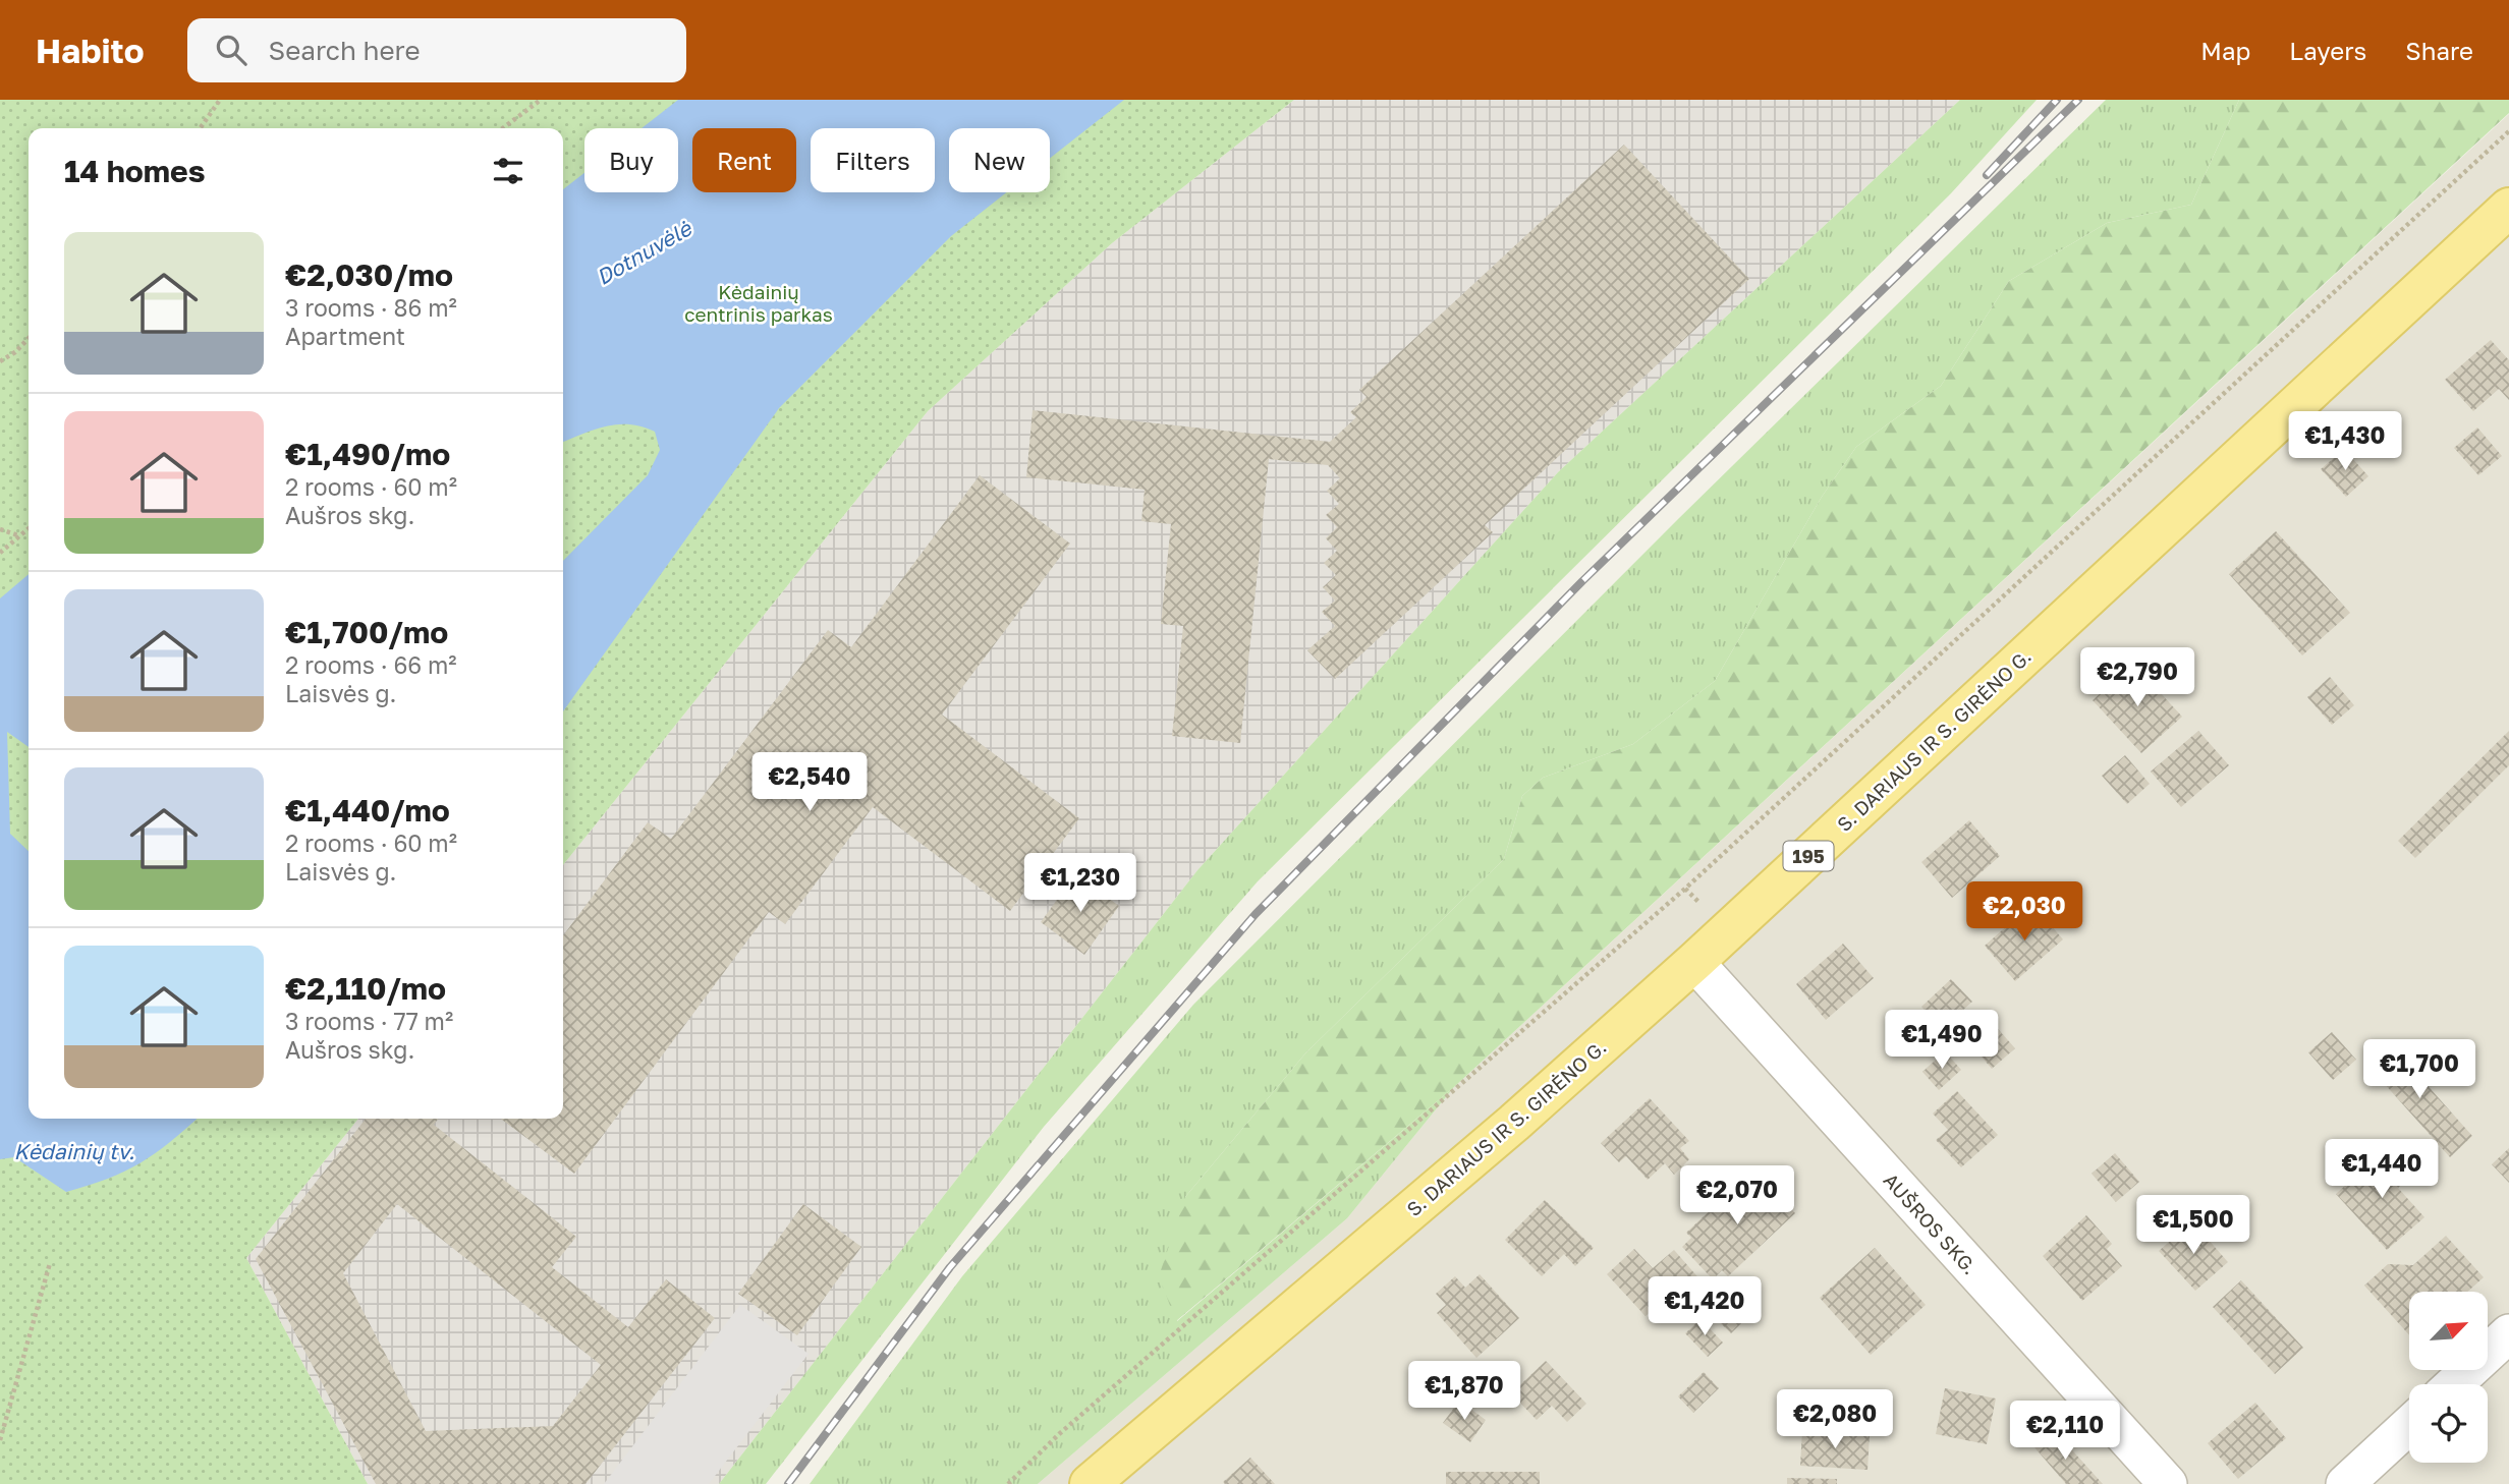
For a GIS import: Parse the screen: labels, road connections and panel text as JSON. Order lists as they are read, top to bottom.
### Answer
{
  "streets": {
    "main road": ["S. DARIAUS IR S. GIRĖNO G.", "195"],
    "street": ["AUŠROS SKG."]
  },
  "crossings": [
    ["S. DARIAUS IR S. GIRĖNO G.", "AUŠROS SKG."]
  ],
  "water": ["Dotnuvėlė", "Kėdainių tv."],
  "parks": ["Kėdainių centrinis parkas"],
  "north": "top right",
  "page": {
    "header": "Habito",
    "search": "Search here",
    "nav": ["Map", "Layers", "Share"],
    "chip": [
      "Buy",
      "Rent",
      "Filters",
      "New"
    ],
    "heading": "14 homes",
    "list": [
      {
        "name": "€2,030/mo",
        "note": "3 rooms · 86 m² · Apartment"
      },
      {
        "name": "€1,490/mo",
        "note": "2 rooms · 60 m² · Aušros skg."
      },
      {
        "name": "€1,700/mo",
        "note": "2 rooms · 66 m² · Laisvės g."
      },
      {
        "name": "€1,440/mo",
        "note": "2 rooms · 60 m² · Laisvės g."
      },
      {
        "name": "€2,110/mo",
        "note": "3 rooms · 77 m² · Aušros skg."
      }
    ],
    "price": [
      "€1,430",
      "€2,790",
      "€2,540",
      "€1,230",
      "€2,030",
      "€1,490",
      "€1,700",
      "€1,440",
      "€2,070",
      "€1,500",
      "€1,420",
      "€1,870",
      "€2,080",
      "€2,110"
    ]
  }
}
